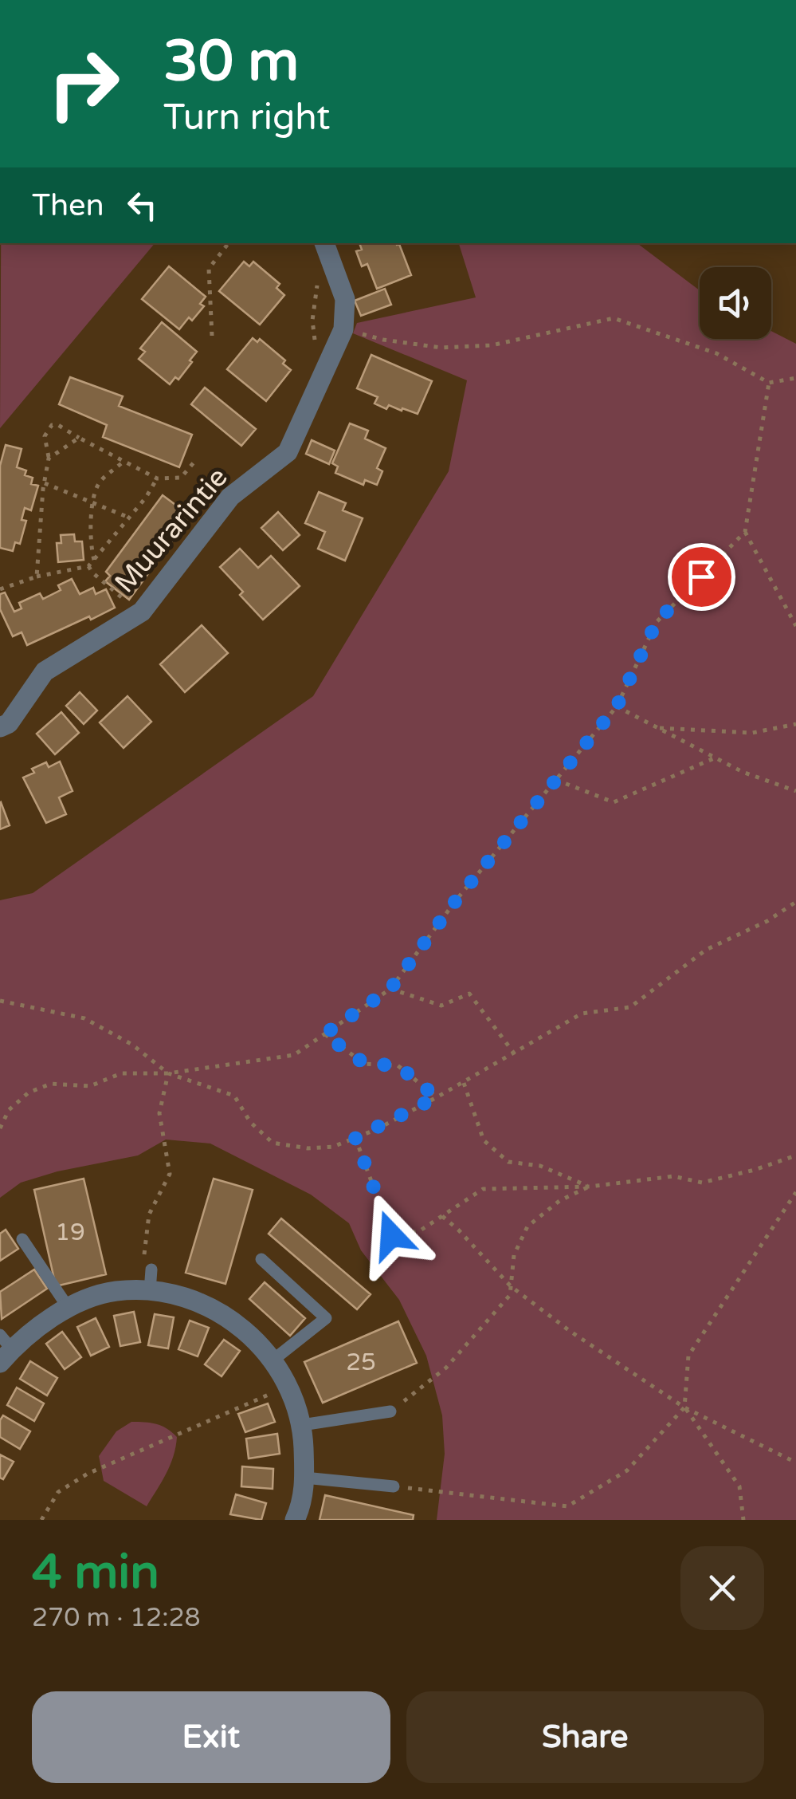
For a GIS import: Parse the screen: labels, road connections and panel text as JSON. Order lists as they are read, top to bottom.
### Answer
{
  "streets": {
    "street": ["Muurarintie"]
  },
  "house_numbers": ["19", "25"],
  "page": {
    "turn": ["30 m", "Turn right"],
    "then": "Then",
    "heading": ["4 min", "270 m · 12:28"],
    "buttons": ["Exit", "Share"]
  }
}
